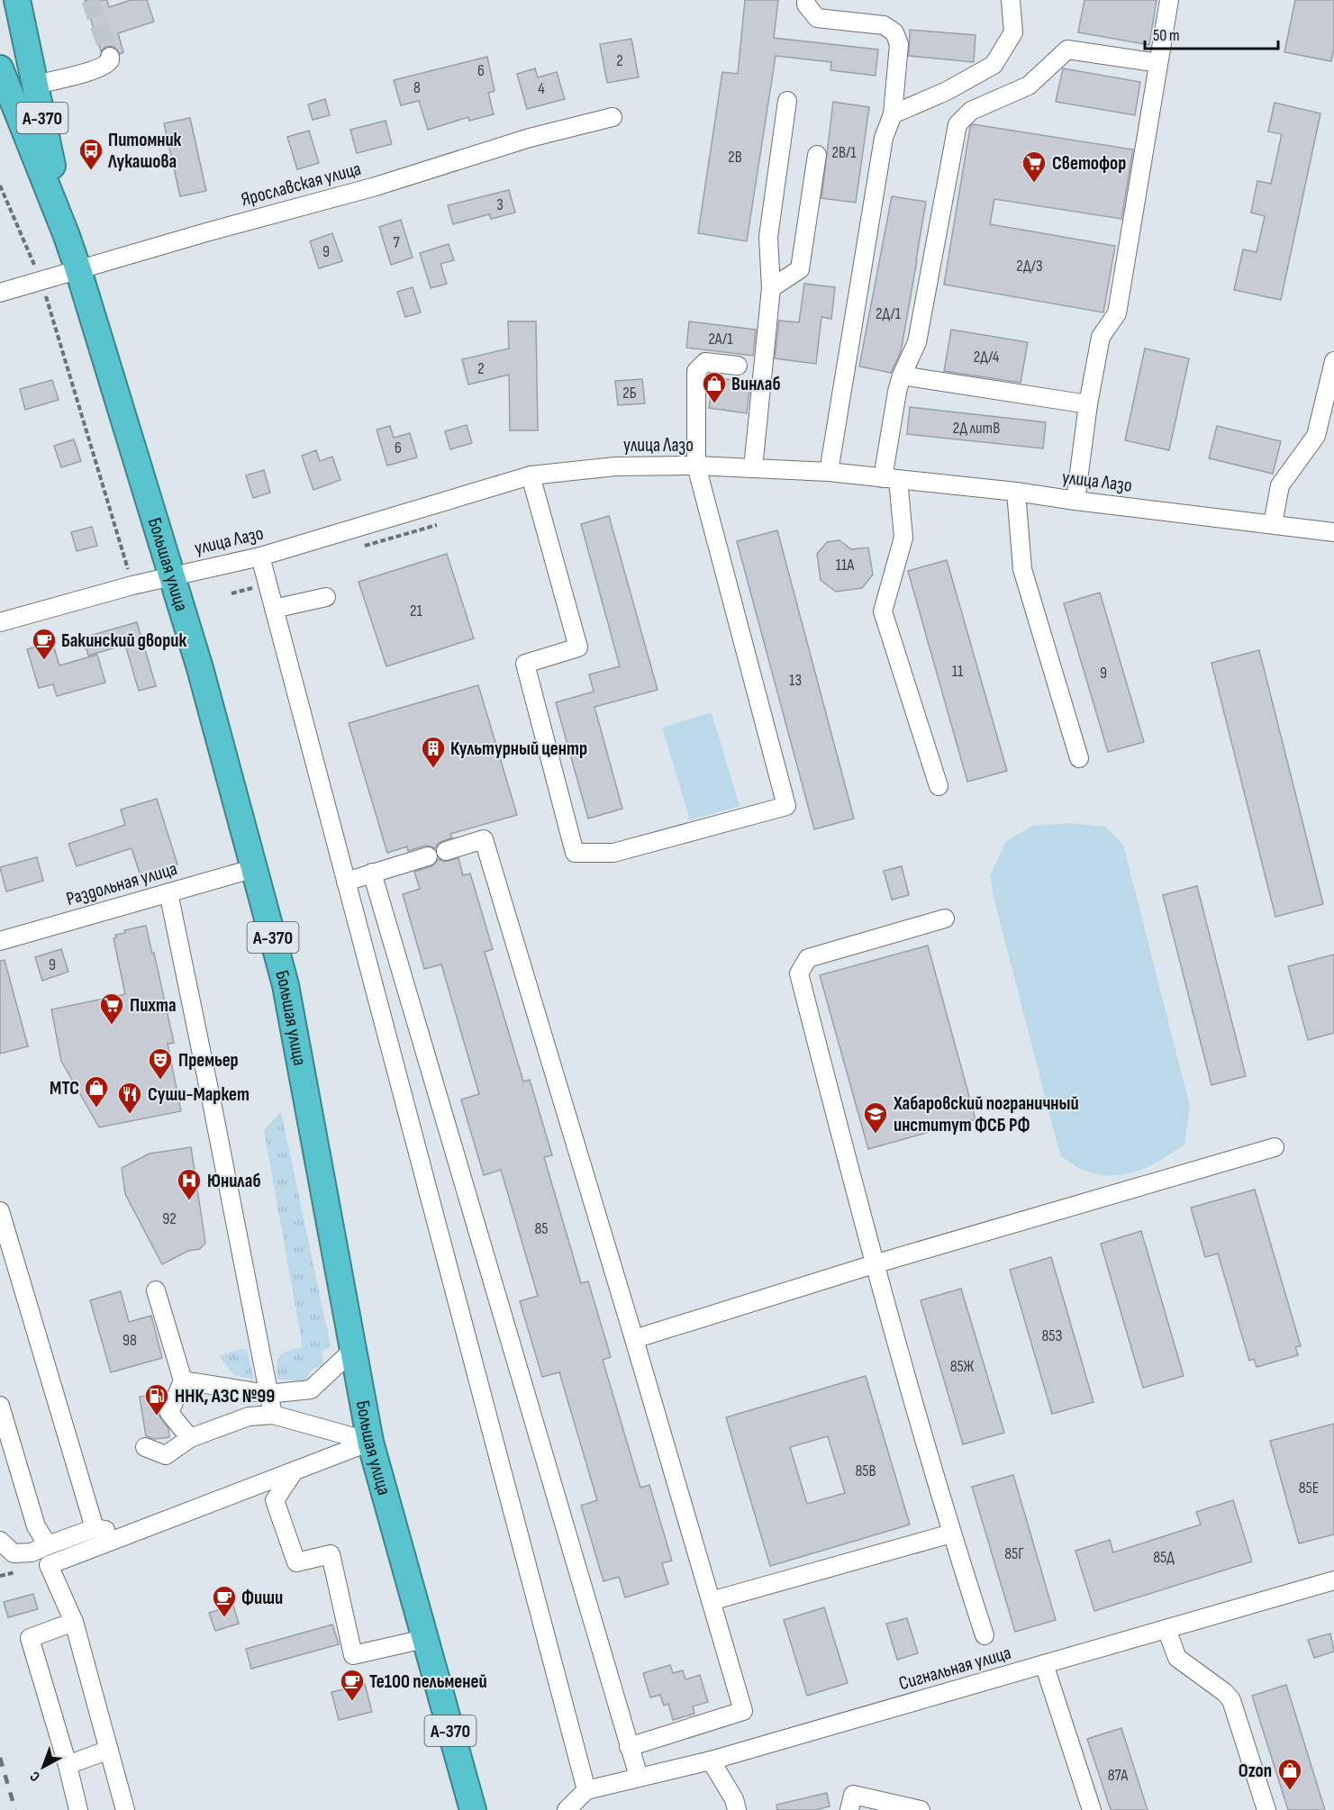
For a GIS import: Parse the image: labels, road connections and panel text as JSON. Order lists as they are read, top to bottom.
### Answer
{
  "streets": {
    "highway": ["А-370", "Большая улица"],
    "street": [
      "Ярославская улица",
      "улица Лазо",
      "Раздольная улица",
      "Сигнальная улица"
    ]
  },
  "crossings": [
    ["Ярославская улица", "Большая улица"],
    ["улица Лазо", "Большая улица"],
    ["Большая улица", "Раздольная улица"]
  ],
  "places": {
    "bus stop": ["Питомник Лукашова"],
    "supermarket": ["Светофор", "Пихта"],
    "shop": ["Винлаб", "МТС", "Ozon"],
    "cafe": ["Бакинский дворик", "Фиши", "Те100 пельменей"],
    "building": ["Культурный центр"],
    "theatre": ["Премьер"],
    "restaurant": ["Суши-Маркет"],
    "school or university": ["Хабаровский пограничный институт ФСБ РФ"],
    "hospital": ["Юнилаб"],
    "fuel station": ["ННК, АЗС №99"]
  },
  "house_numbers": [
    "2",
    "6",
    "8",
    "4",
    "2В/1",
    "2В",
    "3",
    "7",
    "9",
    "2Д/3",
    "2Д/1",
    "2А/1",
    "2Д/4",
    "2",
    "2Б",
    "2Д литВ",
    "6",
    "11А",
    "21",
    "11",
    "9",
    "13",
    "9",
    "92",
    "85",
    "85З",
    "98",
    "85Ж",
    "85В",
    "85Е",
    "85Г",
    "85Д",
    "87А"
  ],
  "scale_bar": "50 m",
  "north": "bottom left"
}
